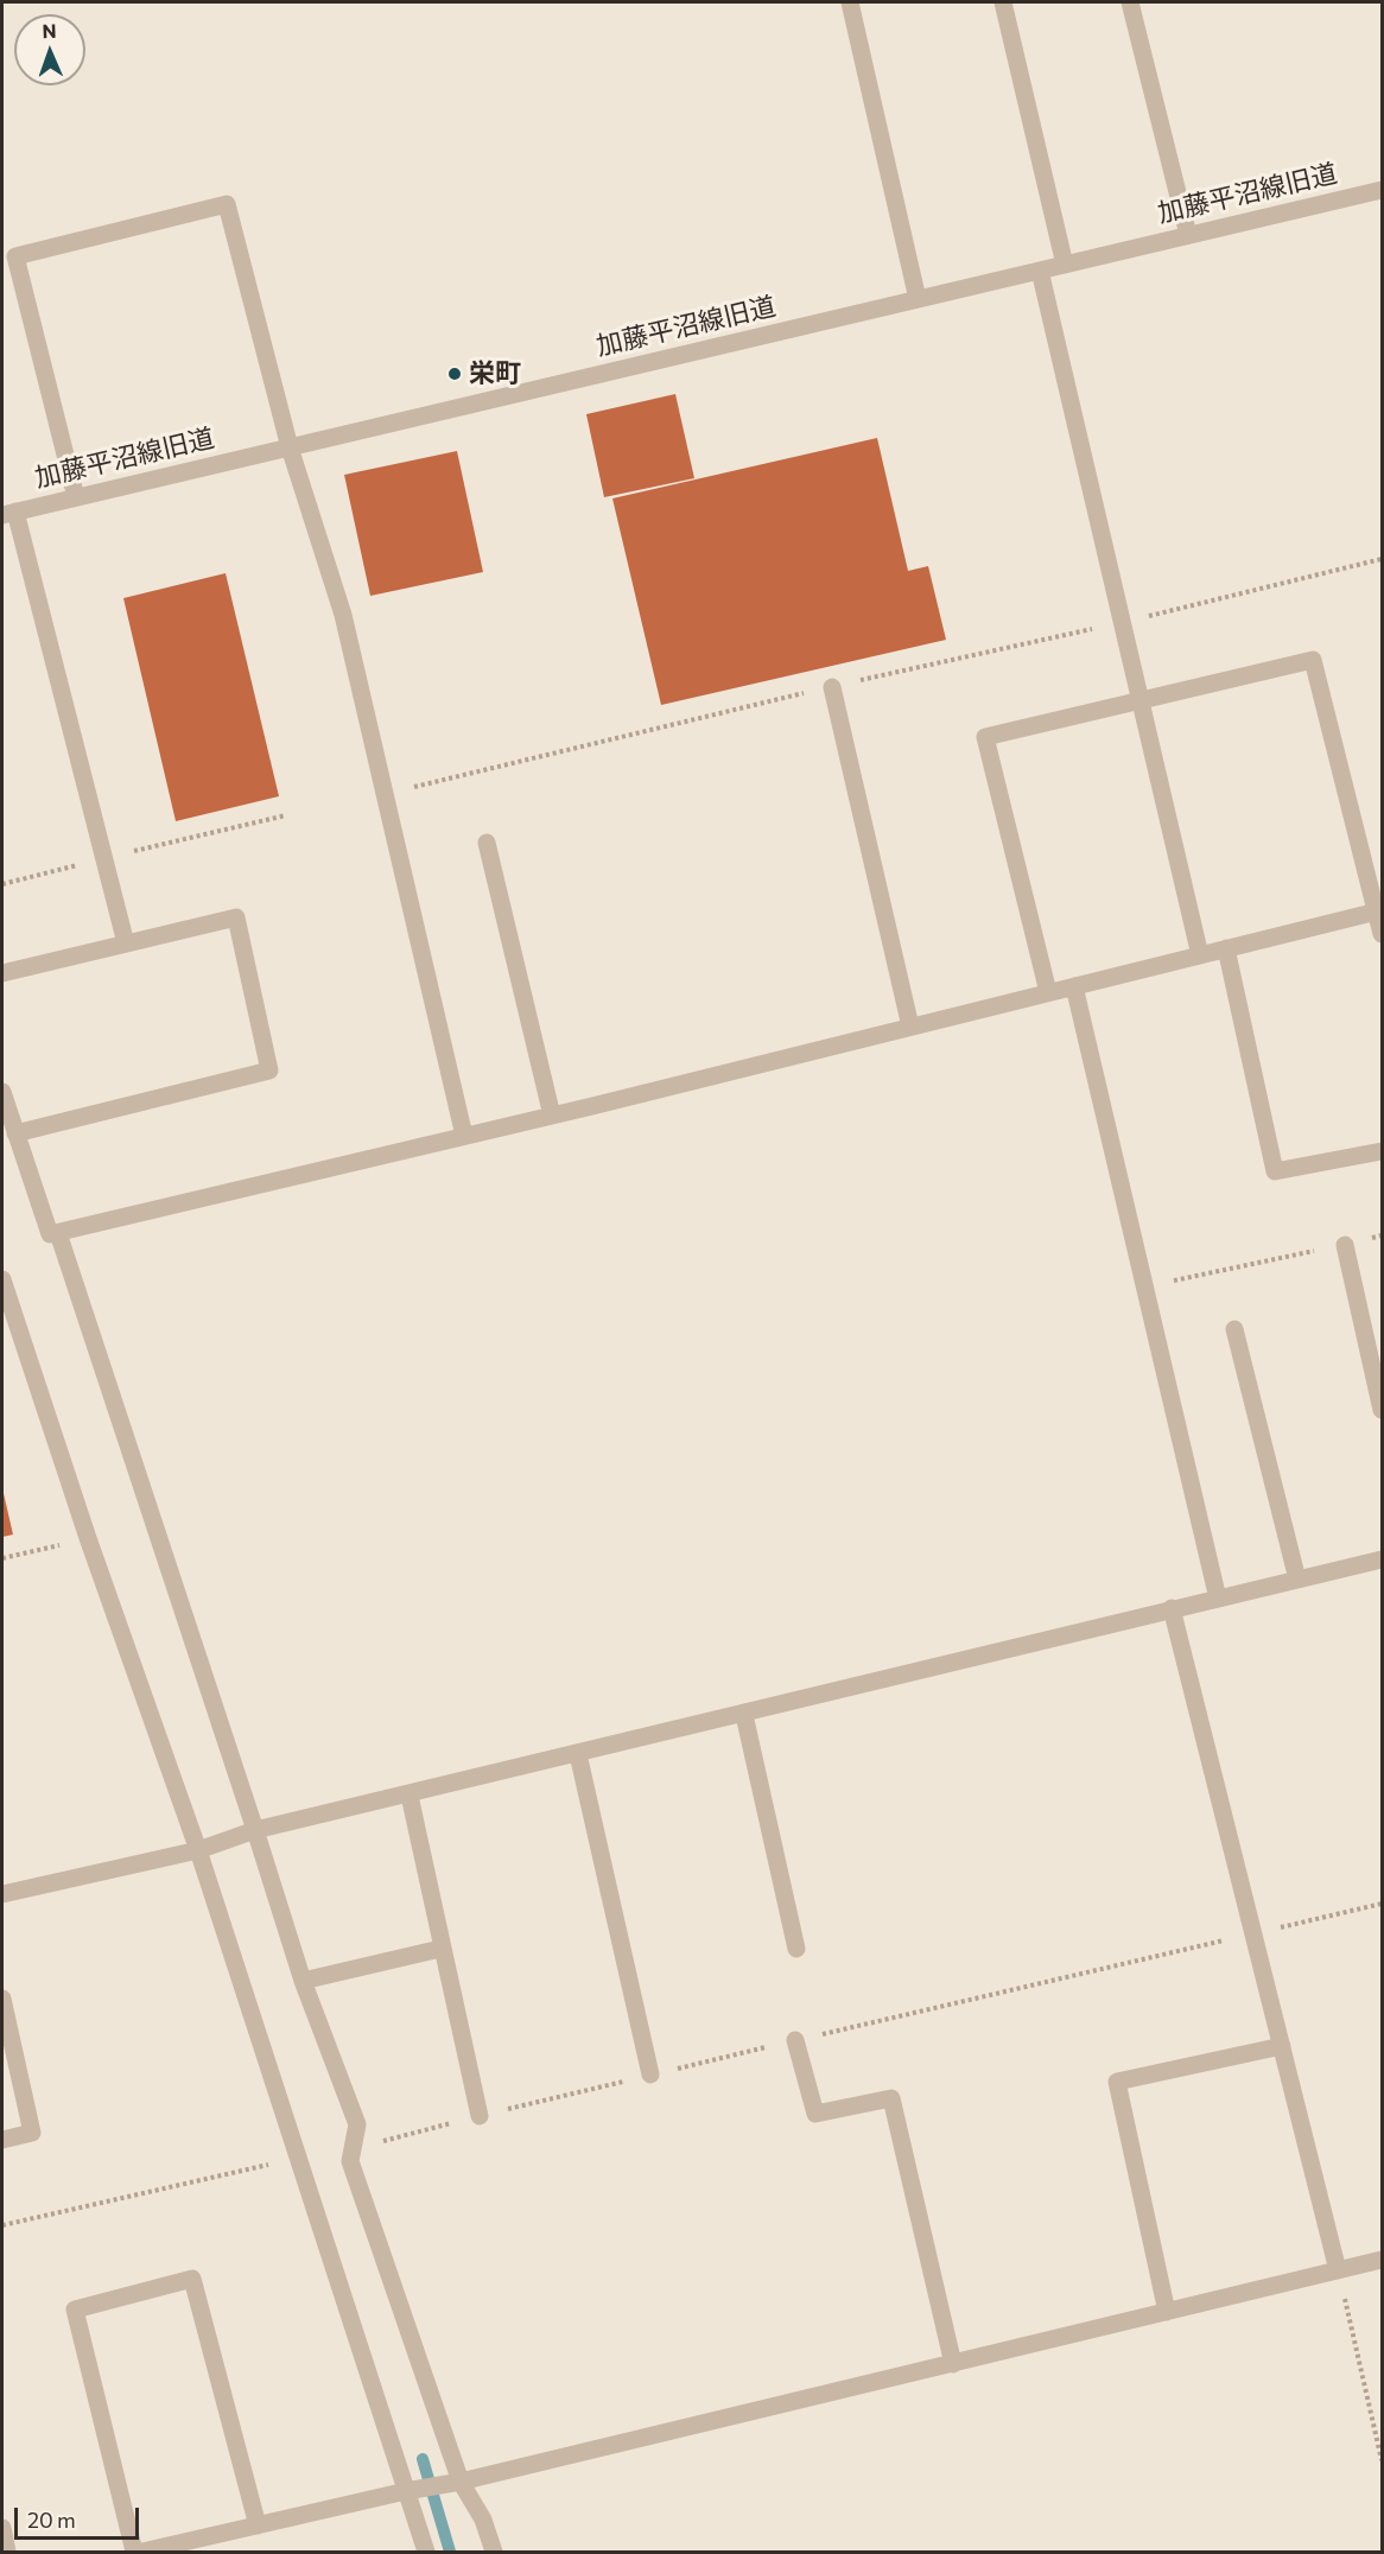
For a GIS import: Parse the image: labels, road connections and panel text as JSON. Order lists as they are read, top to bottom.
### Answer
{
  "streets": {
    "street": ["加藤平沼線旧道"]
  },
  "places": ["栄町"],
  "scale_bar": "20 m",
  "north": "top"
}
